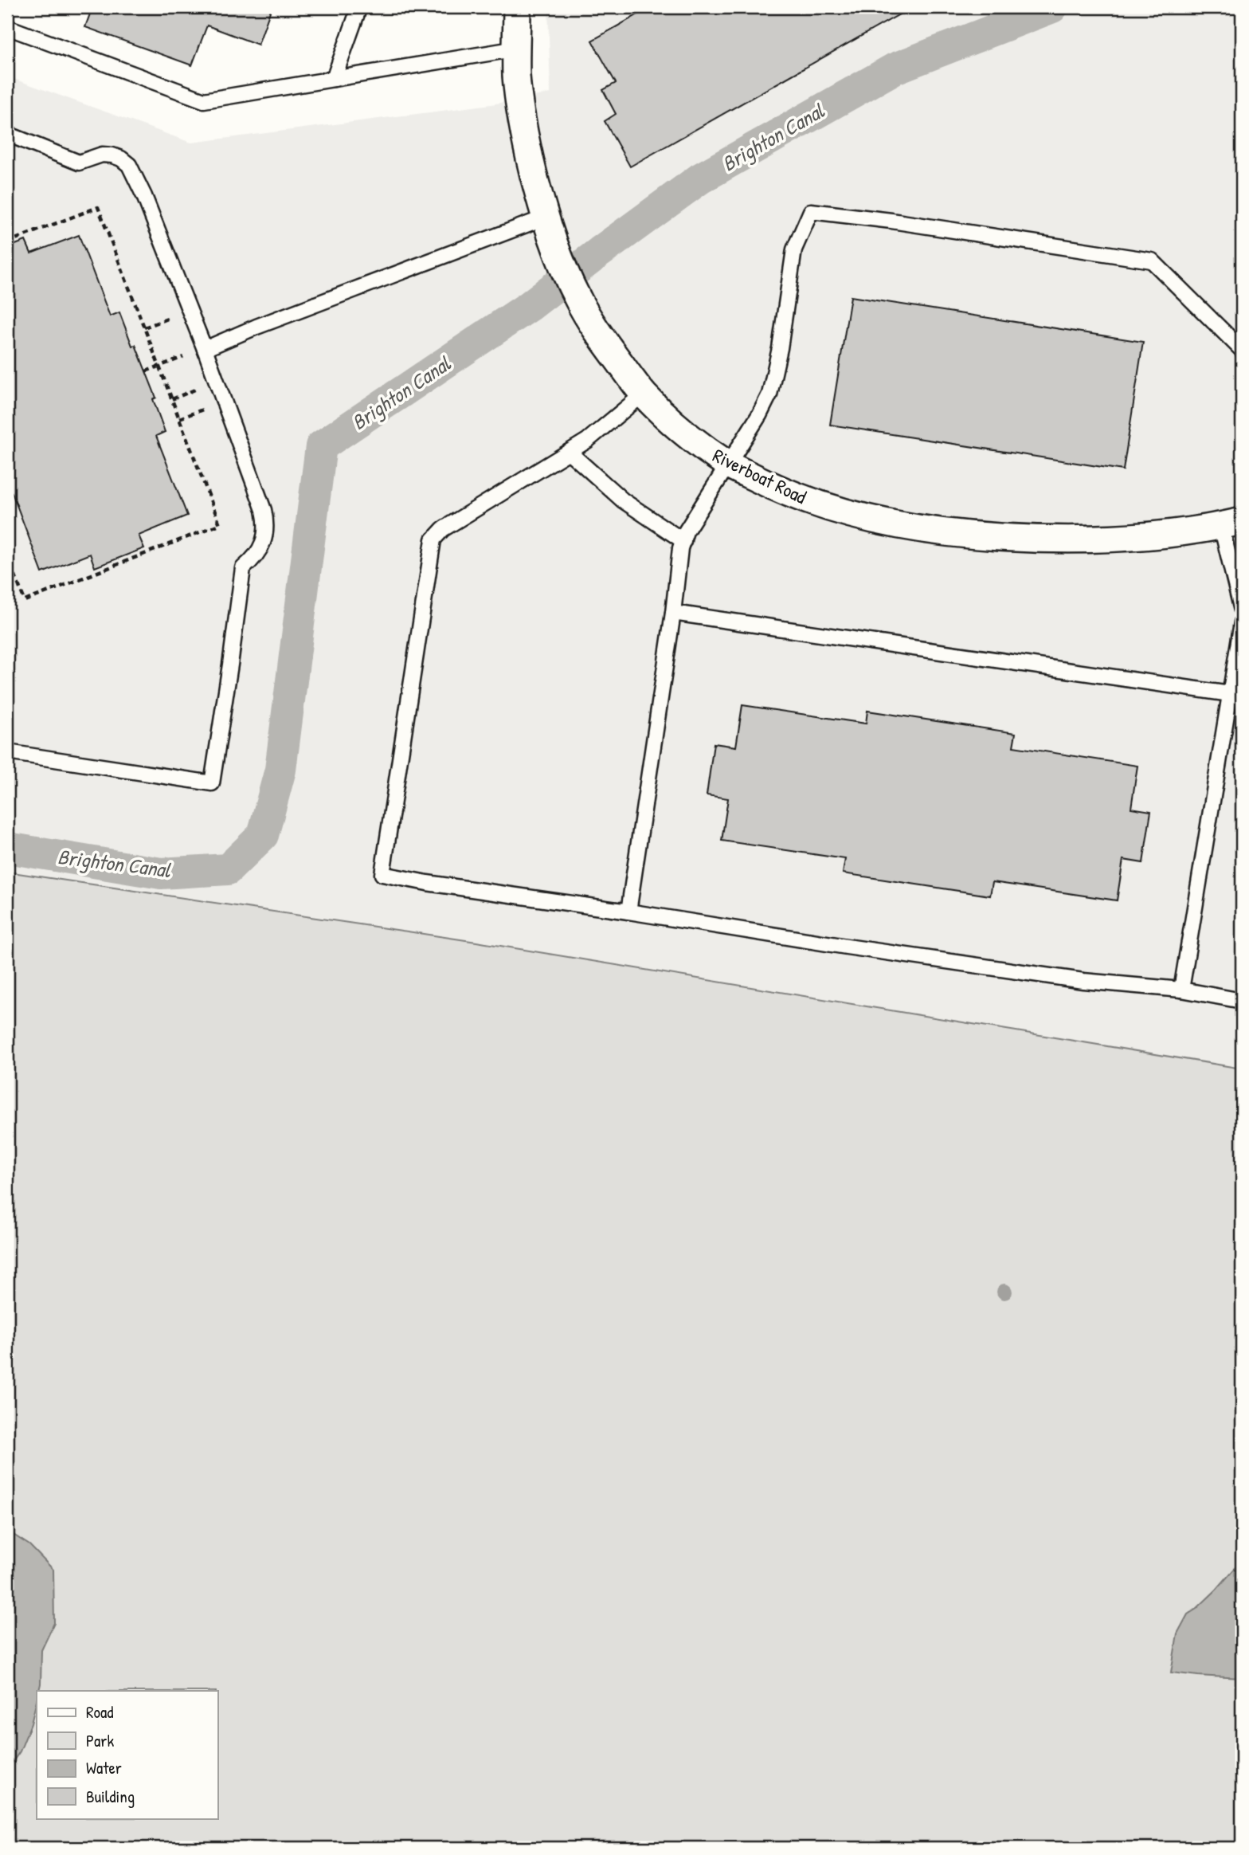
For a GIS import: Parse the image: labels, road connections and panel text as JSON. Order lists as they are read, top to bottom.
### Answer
{
  "streets": {
    "street": ["Riverboat Road"]
  },
  "water": ["Brighton Canal"],
  "legend": [
    "Road",
    "Park",
    "Water",
    "Building"
  ]
}
